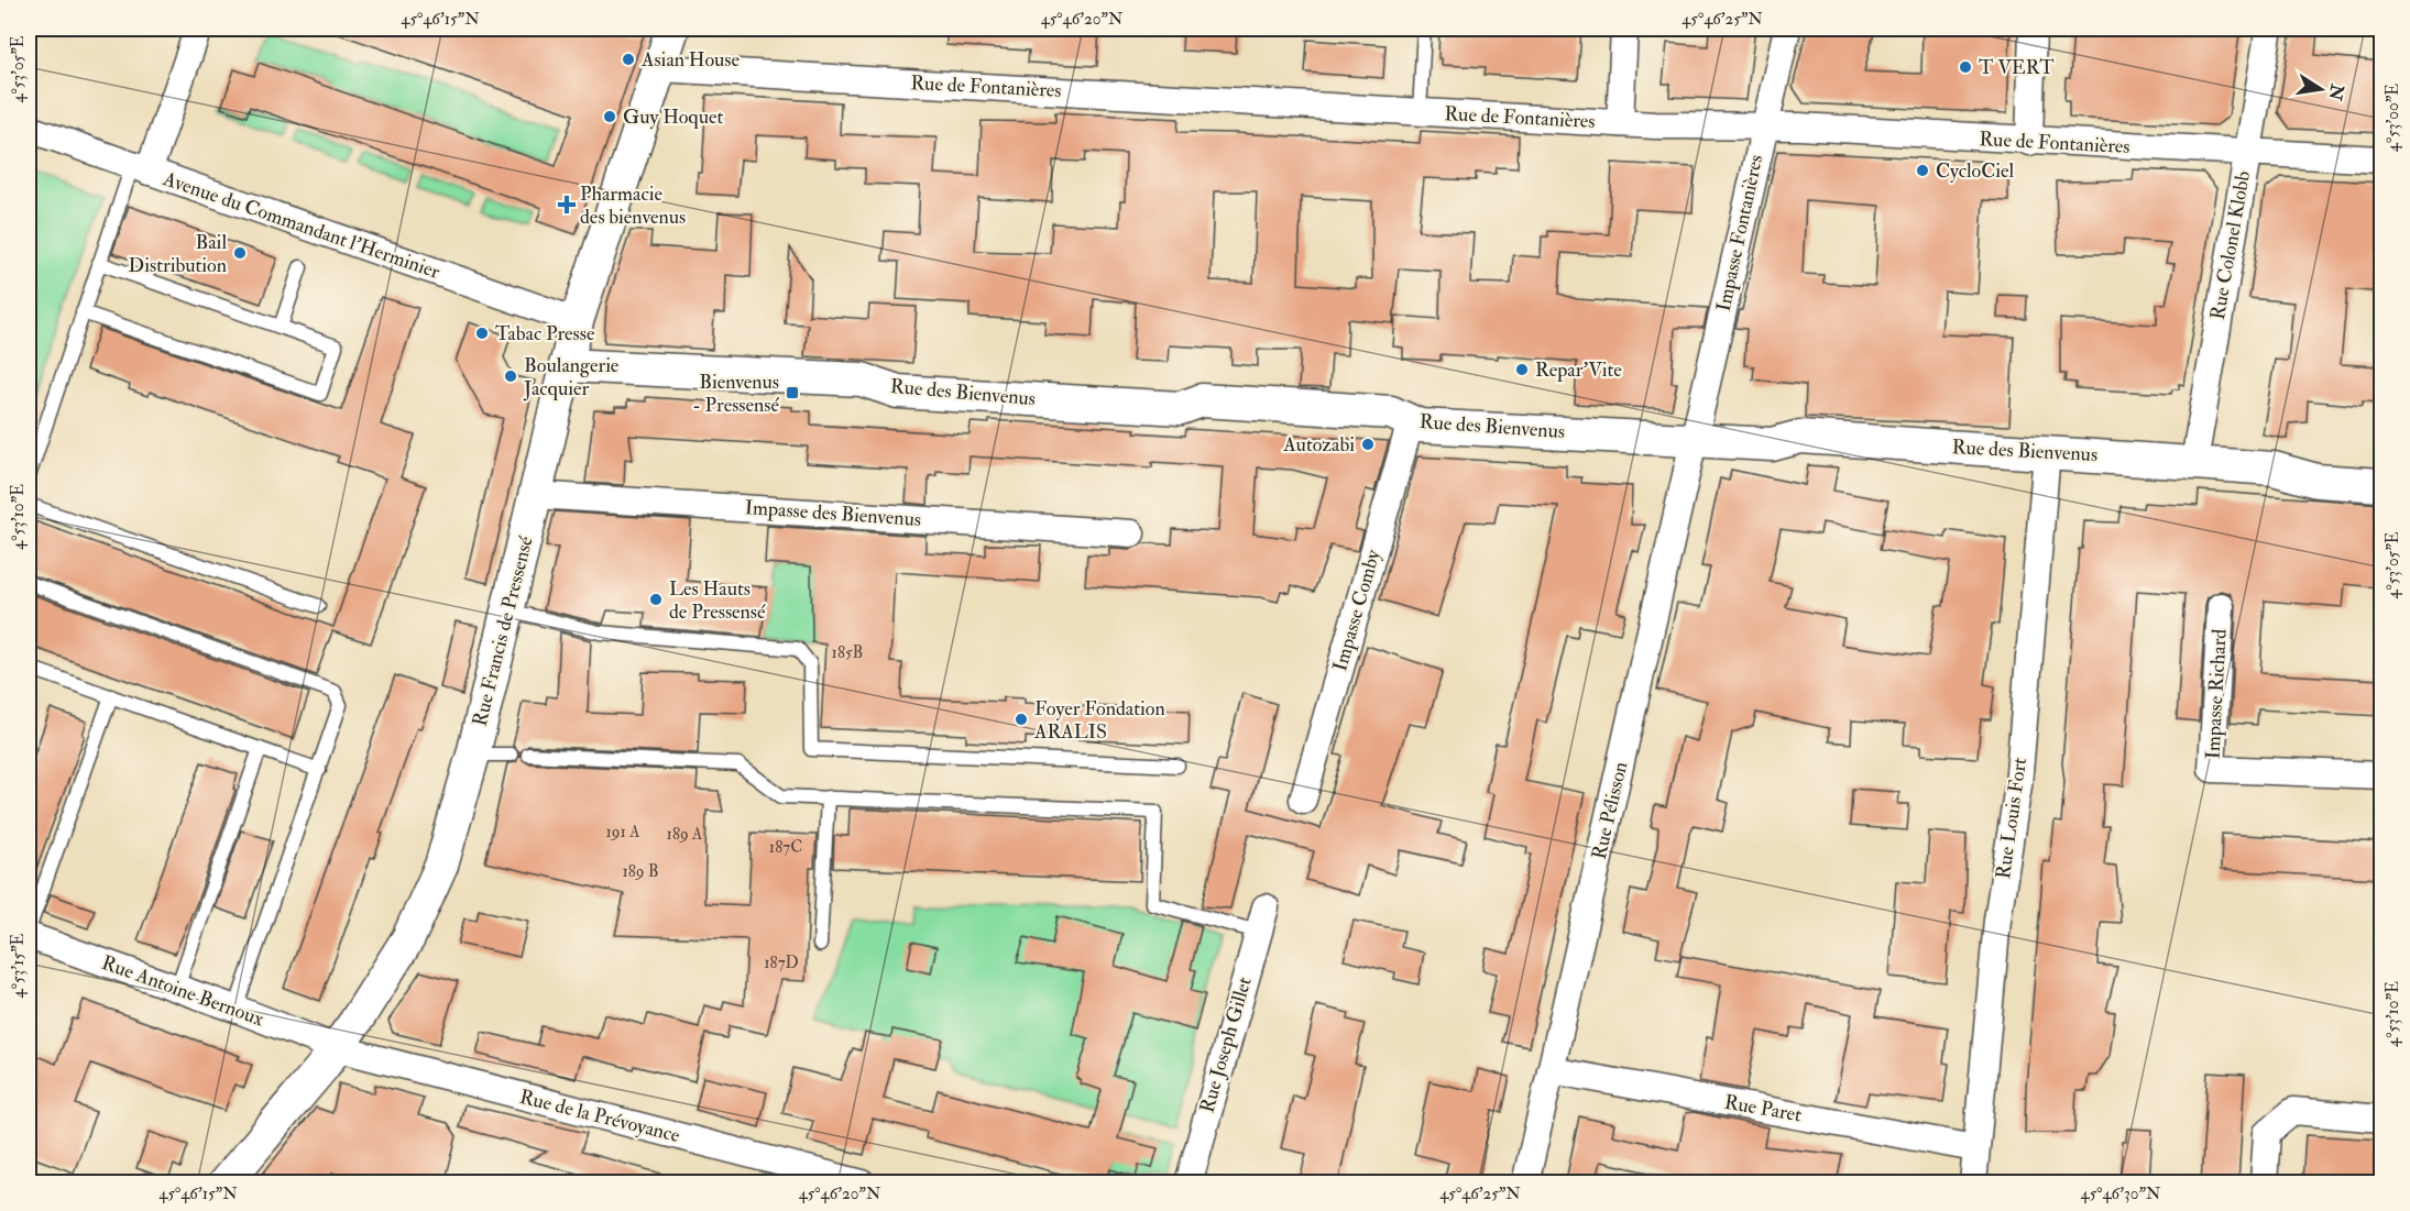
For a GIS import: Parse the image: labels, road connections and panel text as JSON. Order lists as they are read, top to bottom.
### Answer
{
  "streets": {
    "street": [
      "Rue de Fontanières",
      "Avenue du Commandant l'Herminier",
      "Impasse Fontanières",
      "Rue Colonel Klobb",
      "Rue des Bienvenus",
      "Impasse des Bienvenus",
      "Impasse Comby",
      "Rue Francis de Pressensé",
      "Impasse Richard",
      "Rue Pélisson",
      "Rue Louis Fort",
      "Rue Antoine Bernoux",
      "Rue Joseph Gillet",
      "Rue Paret",
      "Rue de la Prévoyance"
    ]
  },
  "crossings": [
    ["Rue de Fontanières", "Impasse Fontanières"],
    ["Rue de Fontanières", "Rue Colonel Klobb"],
    ["Rue de Fontanières", "Rue Francis de Pressensé"],
    ["Avenue du Commandant l'Herminier", "Rue Francis de Pressensé"],
    ["Impasse Fontanières", "Rue des Bienvenus"],
    ["Impasse Fontanières", "Rue Pélisson"],
    ["Rue Colonel Klobb", "Rue des Bienvenus"],
    ["Rue des Bienvenus", "Impasse Comby"],
    ["Rue des Bienvenus", "Rue Francis de Pressensé"],
    ["Rue des Bienvenus", "Rue Pélisson"],
    ["Rue des Bienvenus", "Rue Louis Fort"],
    ["Impasse des Bienvenus", "Rue Francis de Pressensé"],
    ["Rue Francis de Pressensé", "Rue Antoine Bernoux"],
    ["Rue Francis de Pressensé", "Rue de la Prévoyance"],
    ["Rue Pélisson", "Rue Paret"],
    ["Rue Louis Fort", "Rue Paret"],
    ["Rue Antoine Bernoux", "Rue de la Prévoyance"]
  ],
  "places": {
    "other": [
      "Asian House",
      "T VERT",
      "Guy Hoquet",
      "CycloCiel",
      "Bail Distribution",
      "Tabac Presse",
      "Repar'Vite",
      "Boulangerie Jacquier",
      "Autozabi",
      "Les Hauts de Pressensé",
      "Foyer Fondation ARALIS"
    ],
    "health": ["Pharmacie des bienvenus"],
    "transit": ["Bienvenus - Pressensé"]
  },
  "house_numbers": [
    "185B",
    "191 A",
    "189 A",
    "187C",
    "189 B",
    "187D"
  ],
  "north": "right",
  "coordinates": [
    "45°46'15\"N",
    "45°46'20\"N",
    "45°46'25\"N",
    "4°53'05\"E",
    "4°53'00\"E",
    "4°53'10\"E",
    "4°53'15\"E",
    "45°46'30\"N"
  ]
}
